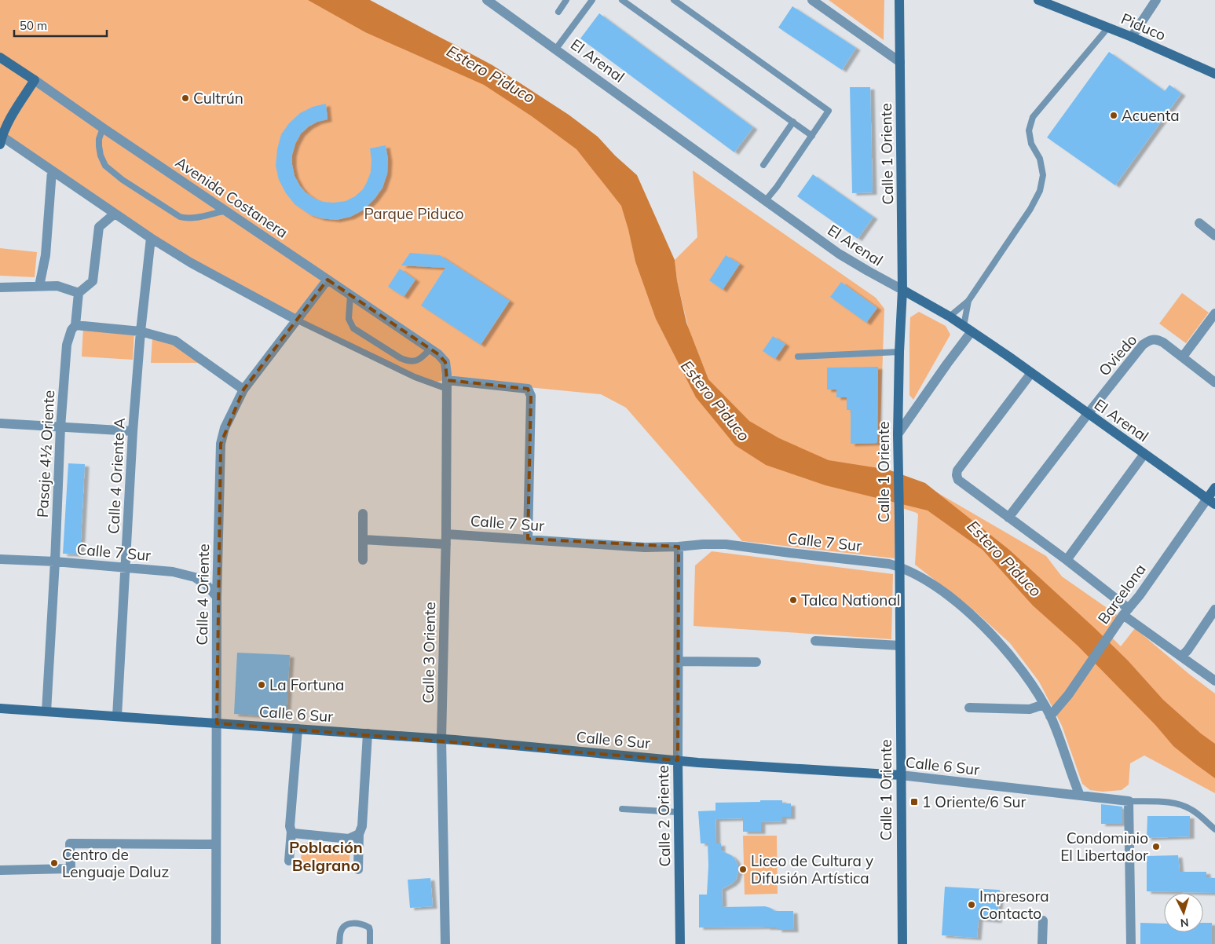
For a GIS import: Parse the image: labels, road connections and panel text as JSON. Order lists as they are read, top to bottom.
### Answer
{
  "streets": {
    "street": [
      "Piduco",
      "El Arenal",
      "Calle 1 Oriente",
      "Avenida Costanera",
      "Oviedo",
      "Pasaje 4½ Oriente",
      "Calle 4 Oriente A",
      "Calle 7 Sur",
      "Barcelona",
      "Calle 4 Oriente",
      "Calle 3 Oriente",
      "Calle 6 Sur",
      "Calle 2 Oriente"
    ]
  },
  "crossings": [
    ["El Arenal", "Calle 1 Oriente"],
    ["El Arenal", "Oviedo"],
    ["El Arenal", "Barcelona"],
    ["Calle 1 Oriente", "Calle 7 Sur"],
    ["Calle 1 Oriente", "Calle 6 Sur"],
    ["Avenida Costanera", "Calle 4 Oriente"],
    ["Avenida Costanera", "Calle 3 Oriente"],
    ["Pasaje 4½ Oriente", "Calle 7 Sur"],
    ["Pasaje 4½ Oriente", "Calle 6 Sur"],
    ["Calle 4 Oriente A", "Calle 7 Sur"],
    ["Calle 4 Oriente A", "Calle 6 Sur"],
    ["Calle 7 Sur", "Barcelona"],
    ["Calle 7 Sur", "Calle 4 Oriente"],
    ["Calle 7 Sur", "Calle 3 Oriente"],
    ["Calle 7 Sur", "Calle 6 Sur"],
    ["Calle 7 Sur", "Calle 2 Oriente"],
    ["Calle 4 Oriente", "Calle 6 Sur"],
    ["Calle 3 Oriente", "Calle 6 Sur"],
    ["Calle 6 Sur", "Calle 2 Oriente"]
  ],
  "districts": ["Población Belgrano"],
  "water": ["Estero Piduco"],
  "parks": ["Parque Piduco"],
  "places": {
    "other": [
      "Cultrún",
      "Acuenta",
      "Talca National",
      "La Fortuna",
      "Condominio El Libertador",
      "Centro de Lenguaje Daluz",
      "Liceo de Cultura y Difusión Artística",
      "Impresora Contacto"
    ],
    "transit": ["1 Oriente/6 Sur"]
  },
  "scale_bar": "50 m",
  "north": "bottom"
}
